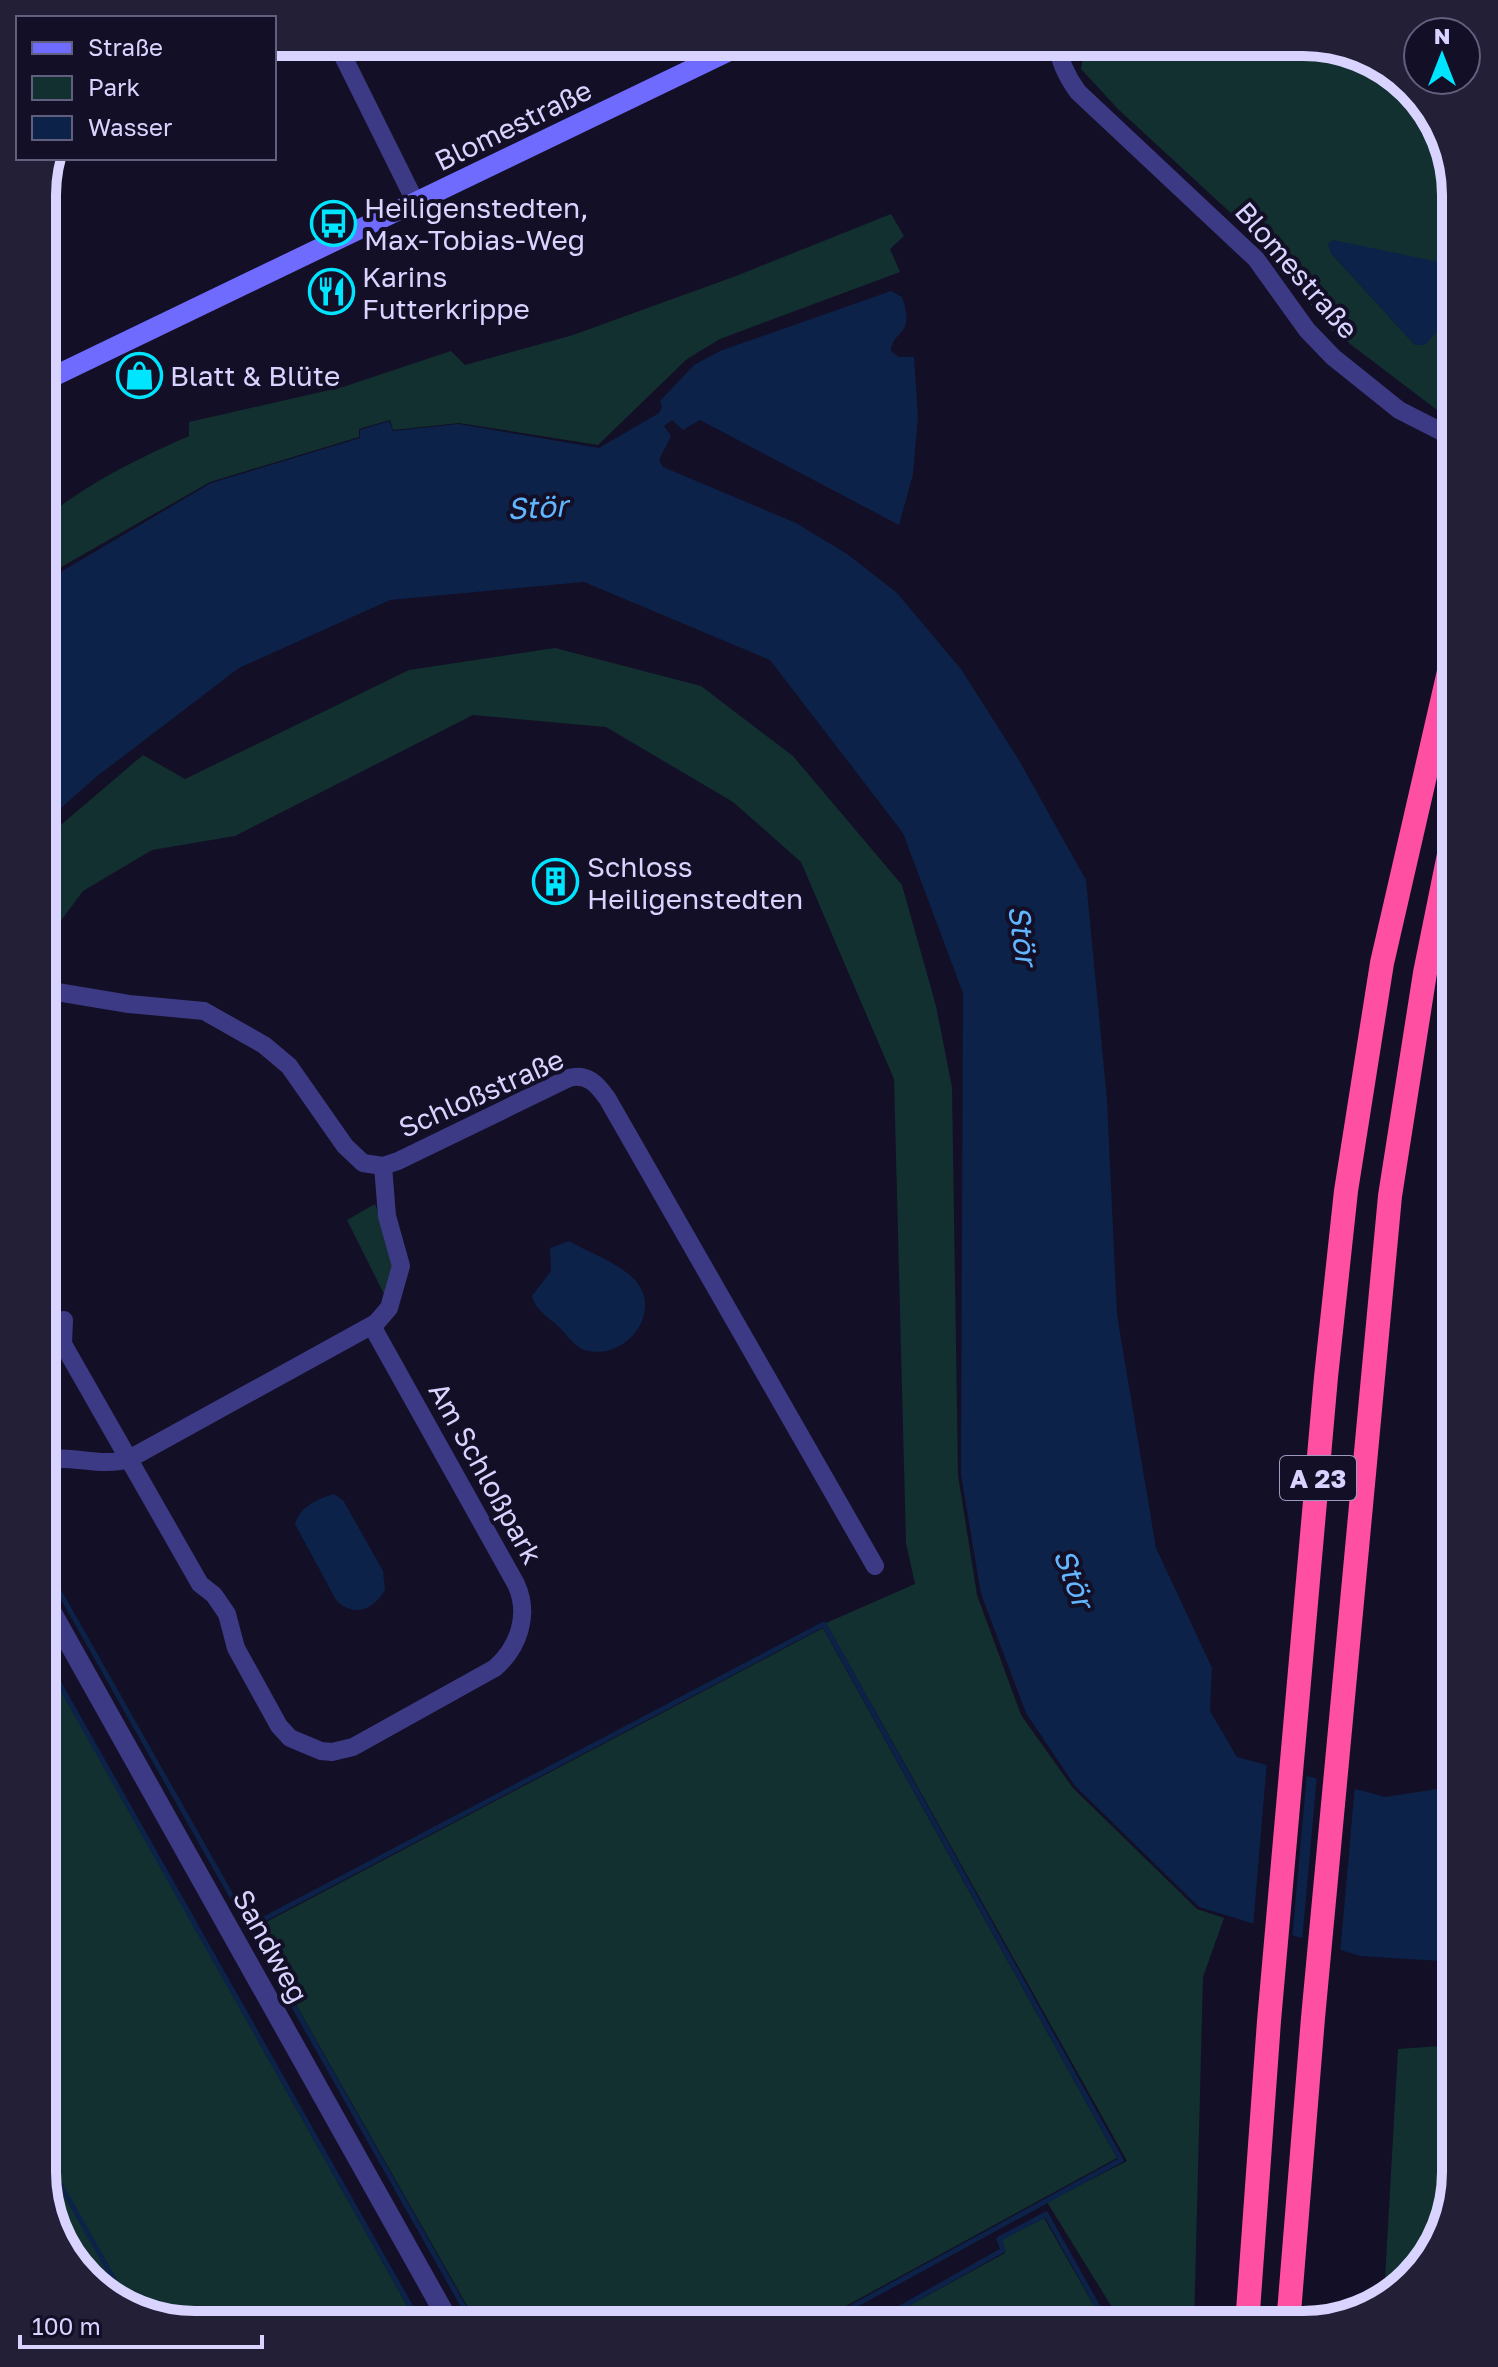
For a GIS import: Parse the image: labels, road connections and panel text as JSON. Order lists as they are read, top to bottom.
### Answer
{
  "streets": {
    "highway": ["A 23"],
    "main road": ["Blomestraße"],
    "street": ["Schloßstraße", "Am Schloßpark", "Sandweg"]
  },
  "water": ["Stör"],
  "places": {
    "bus stop": ["Heiligenstedten, Max-Tobias-Weg"],
    "restaurant": ["Karins Futterkrippe"],
    "shop": ["Blatt & Blüte"],
    "building": ["Schloss Heiligenstedten"]
  },
  "legend": ["Straße", "Park", "Wasser"],
  "scale_bar": "100 m",
  "north": "top"
}
